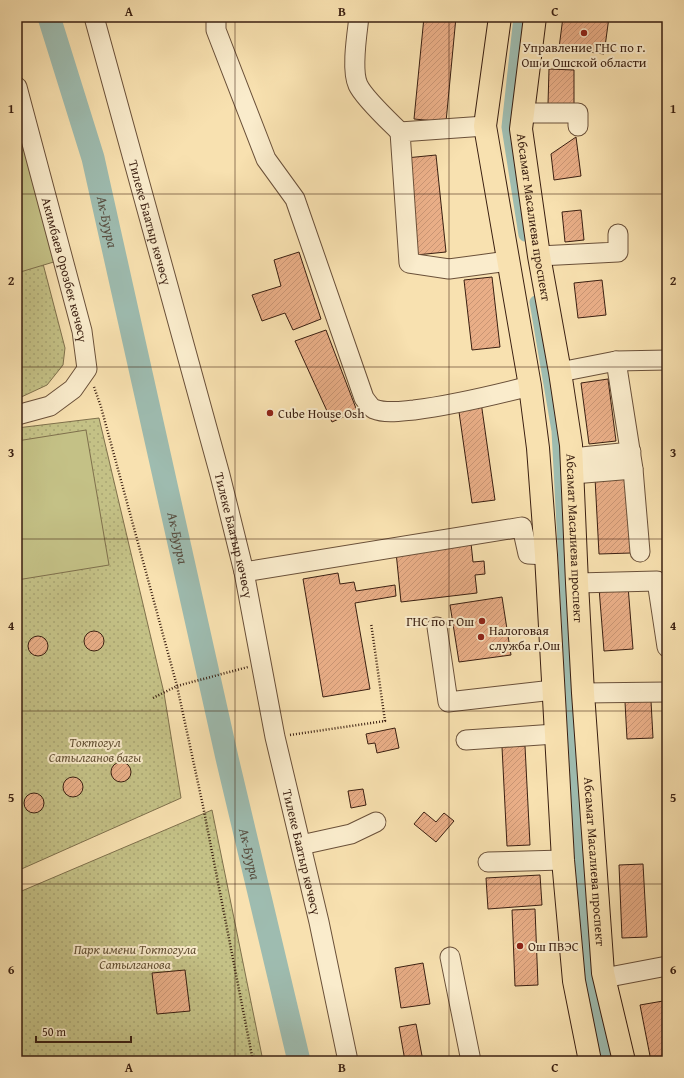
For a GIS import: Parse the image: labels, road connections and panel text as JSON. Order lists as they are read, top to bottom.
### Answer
{
  "streets": {
    "main road": ["Абсамат Масалиева проспект"],
    "street": ["Тилеке Баатыр көчөсү", "Акимбаев Орозбек көчөсү"]
  },
  "water": ["Ак-Буура"],
  "parks": ["Токтогул Сатылганов багы", "Парк имени Токтогула Сатылганова"],
  "places": [
    "Управление ГНС по г. Ош и Ошской области",
    "Cube House Osh",
    "ГНС по г Ош",
    "Налоговая служба г.Ош",
    "Ош ПВЭС"
  ],
  "scale_bar": "50 m",
  "grid": {
    "columns": ["A", "B", "C"],
    "rows": [
      "1",
      "2",
      "3",
      "4",
      "5",
      "6"
    ]
  }
}
